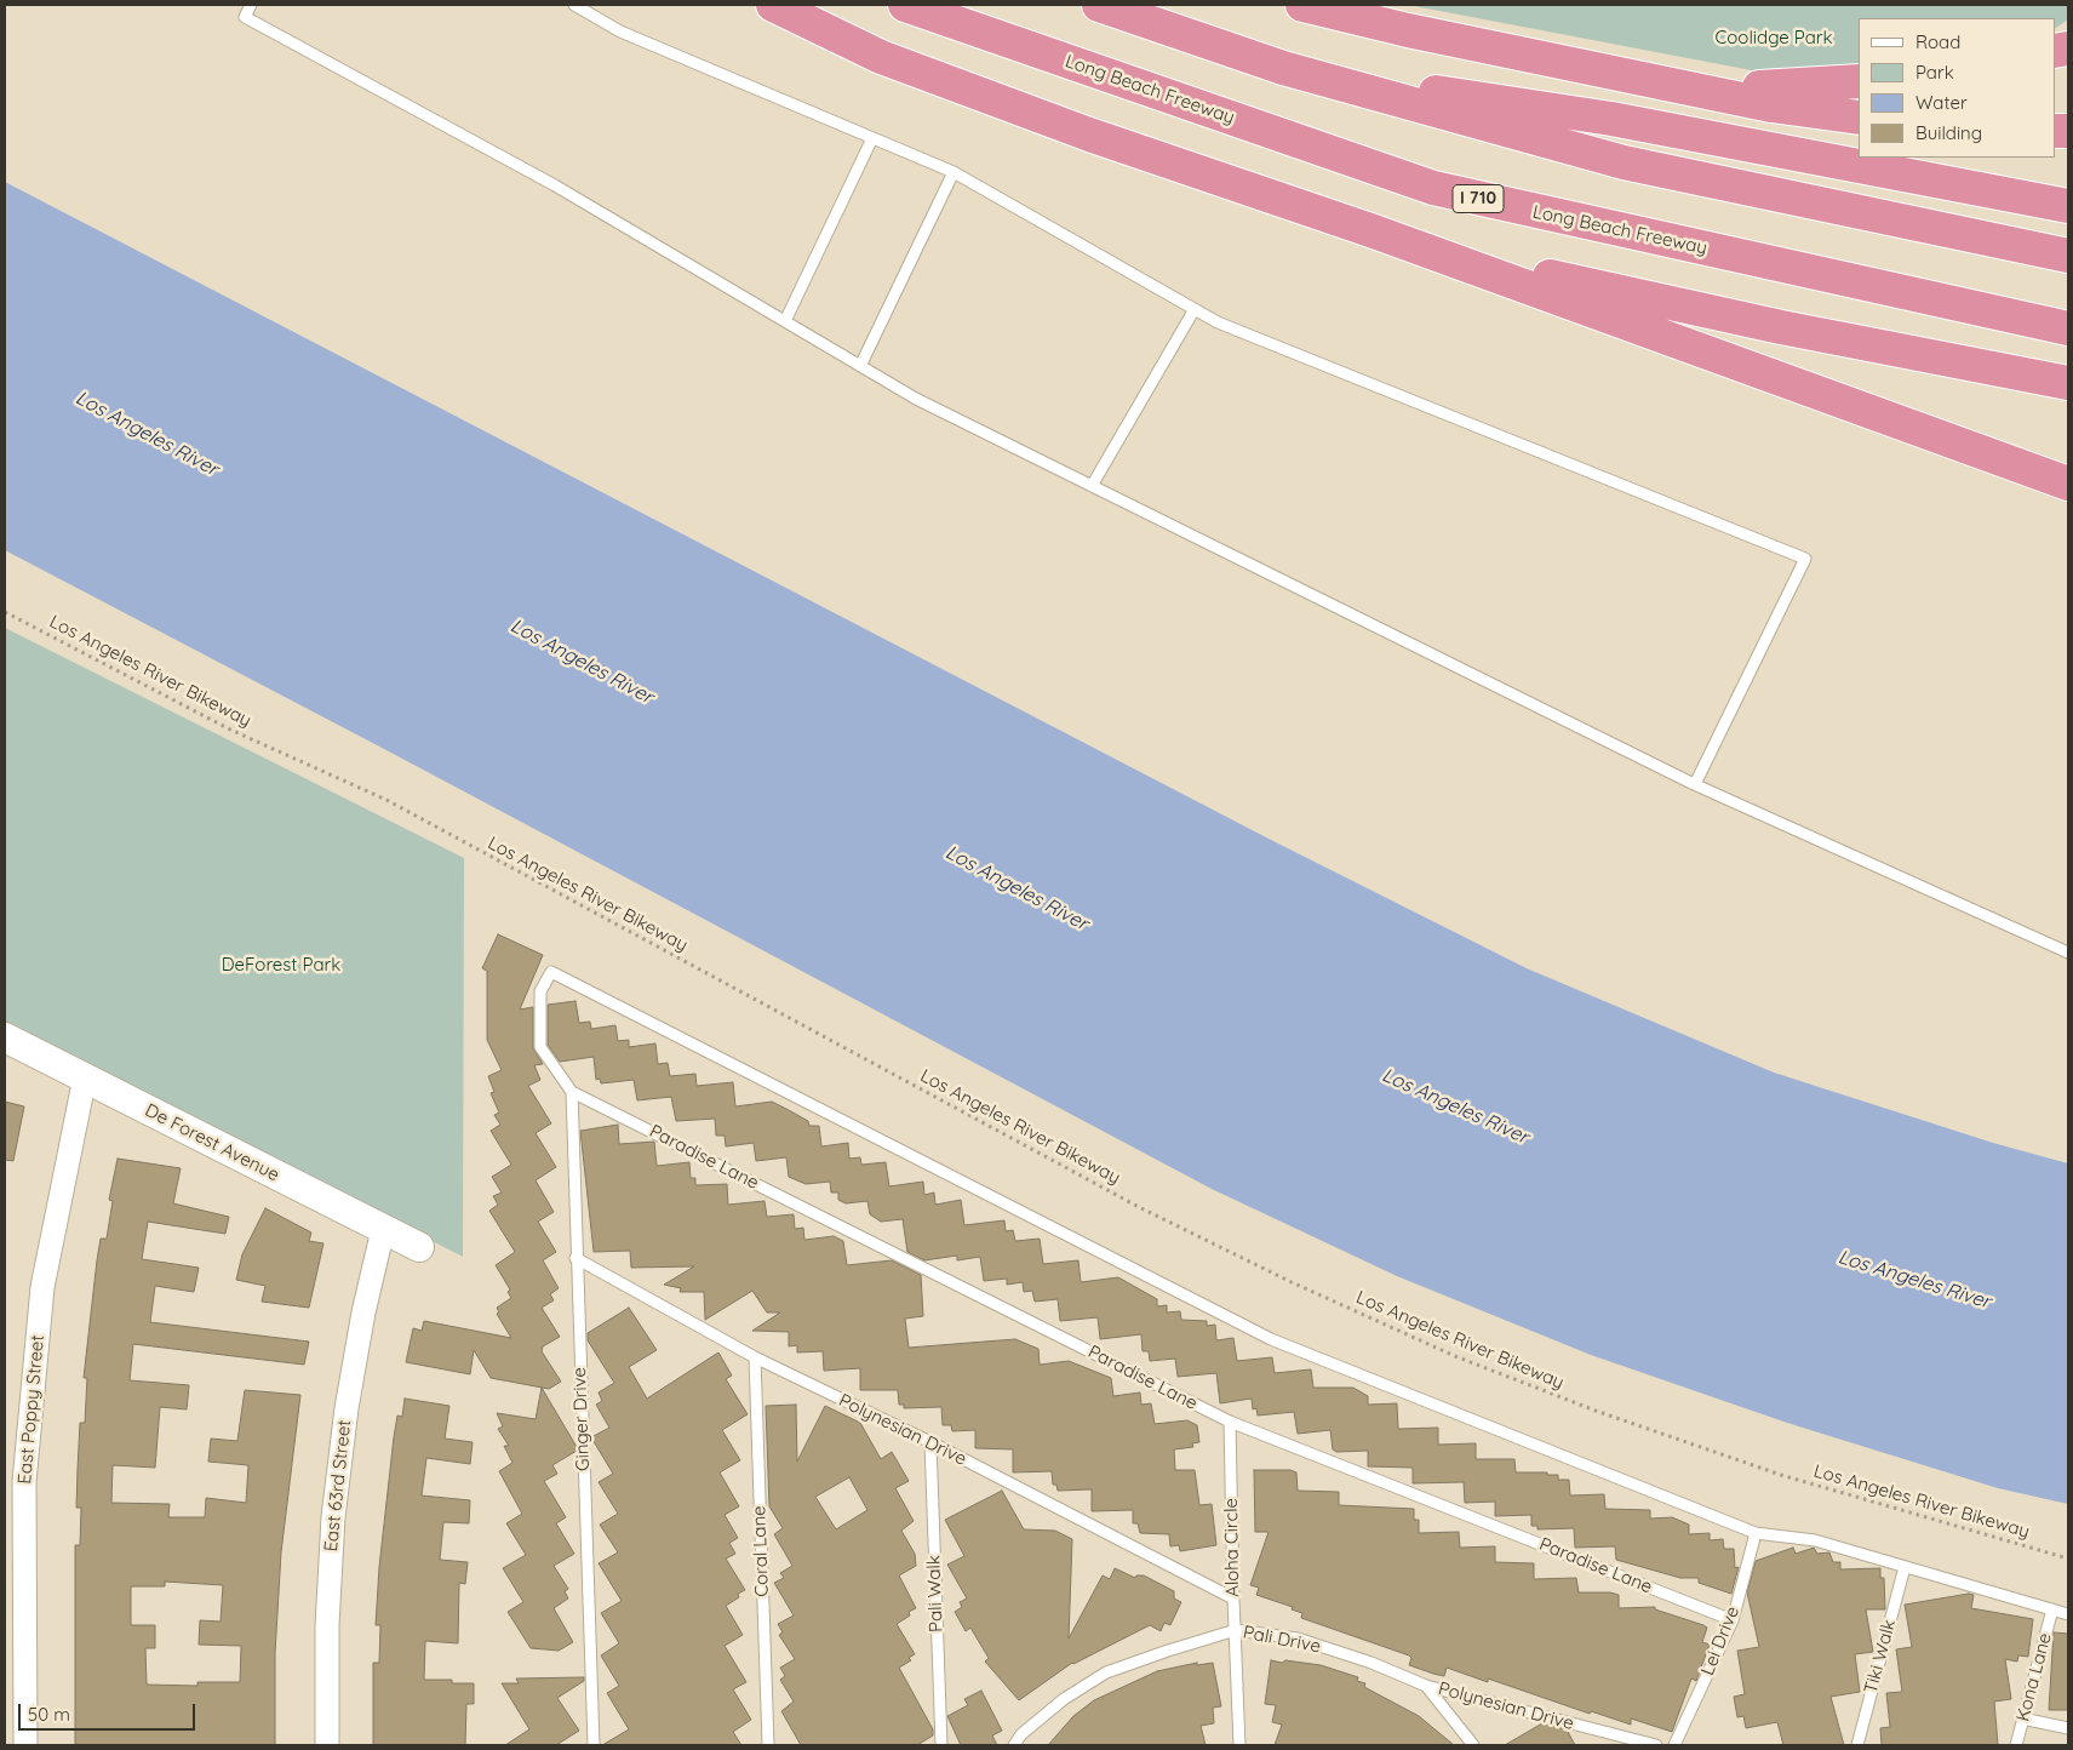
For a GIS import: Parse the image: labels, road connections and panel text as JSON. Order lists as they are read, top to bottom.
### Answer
{
  "streets": {
    "highway": ["Long Beach Freeway", "I 710"],
    "street": ["De Forest Avenue", "East Poppy Street", "East 63rd Street"],
    "lane": [
      "Paradise Lane",
      "Ginger Drive",
      "Polynesian Drive",
      "Aloha Circle",
      "Coral Lane",
      "Pali Walk",
      "Pali Drive",
      "Lei Drive",
      "Tiki Walk",
      "Kona Lane"
    ],
    "path": ["Los Angeles River Bikeway"]
  },
  "crossings": [
    ["De Forest Avenue", "East Poppy Street"],
    ["De Forest Avenue", "East 63rd Street"],
    ["Paradise Lane", "Ginger Drive"],
    ["Paradise Lane", "Aloha Circle"],
    ["Paradise Lane", "Lei Drive"],
    ["Ginger Drive", "Polynesian Drive"],
    ["Polynesian Drive", "Aloha Circle"],
    ["Polynesian Drive", "Coral Lane"],
    ["Polynesian Drive", "Pali Walk"],
    ["Polynesian Drive", "Pali Drive"],
    ["Aloha Circle", "Pali Drive"]
  ],
  "water": ["Los Angeles River"],
  "parks": ["Coolidge Park", "DeForest Park"],
  "legend": [
    "Road",
    "Park",
    "Water",
    "Building"
  ],
  "scale_bar": "50 m"
}
